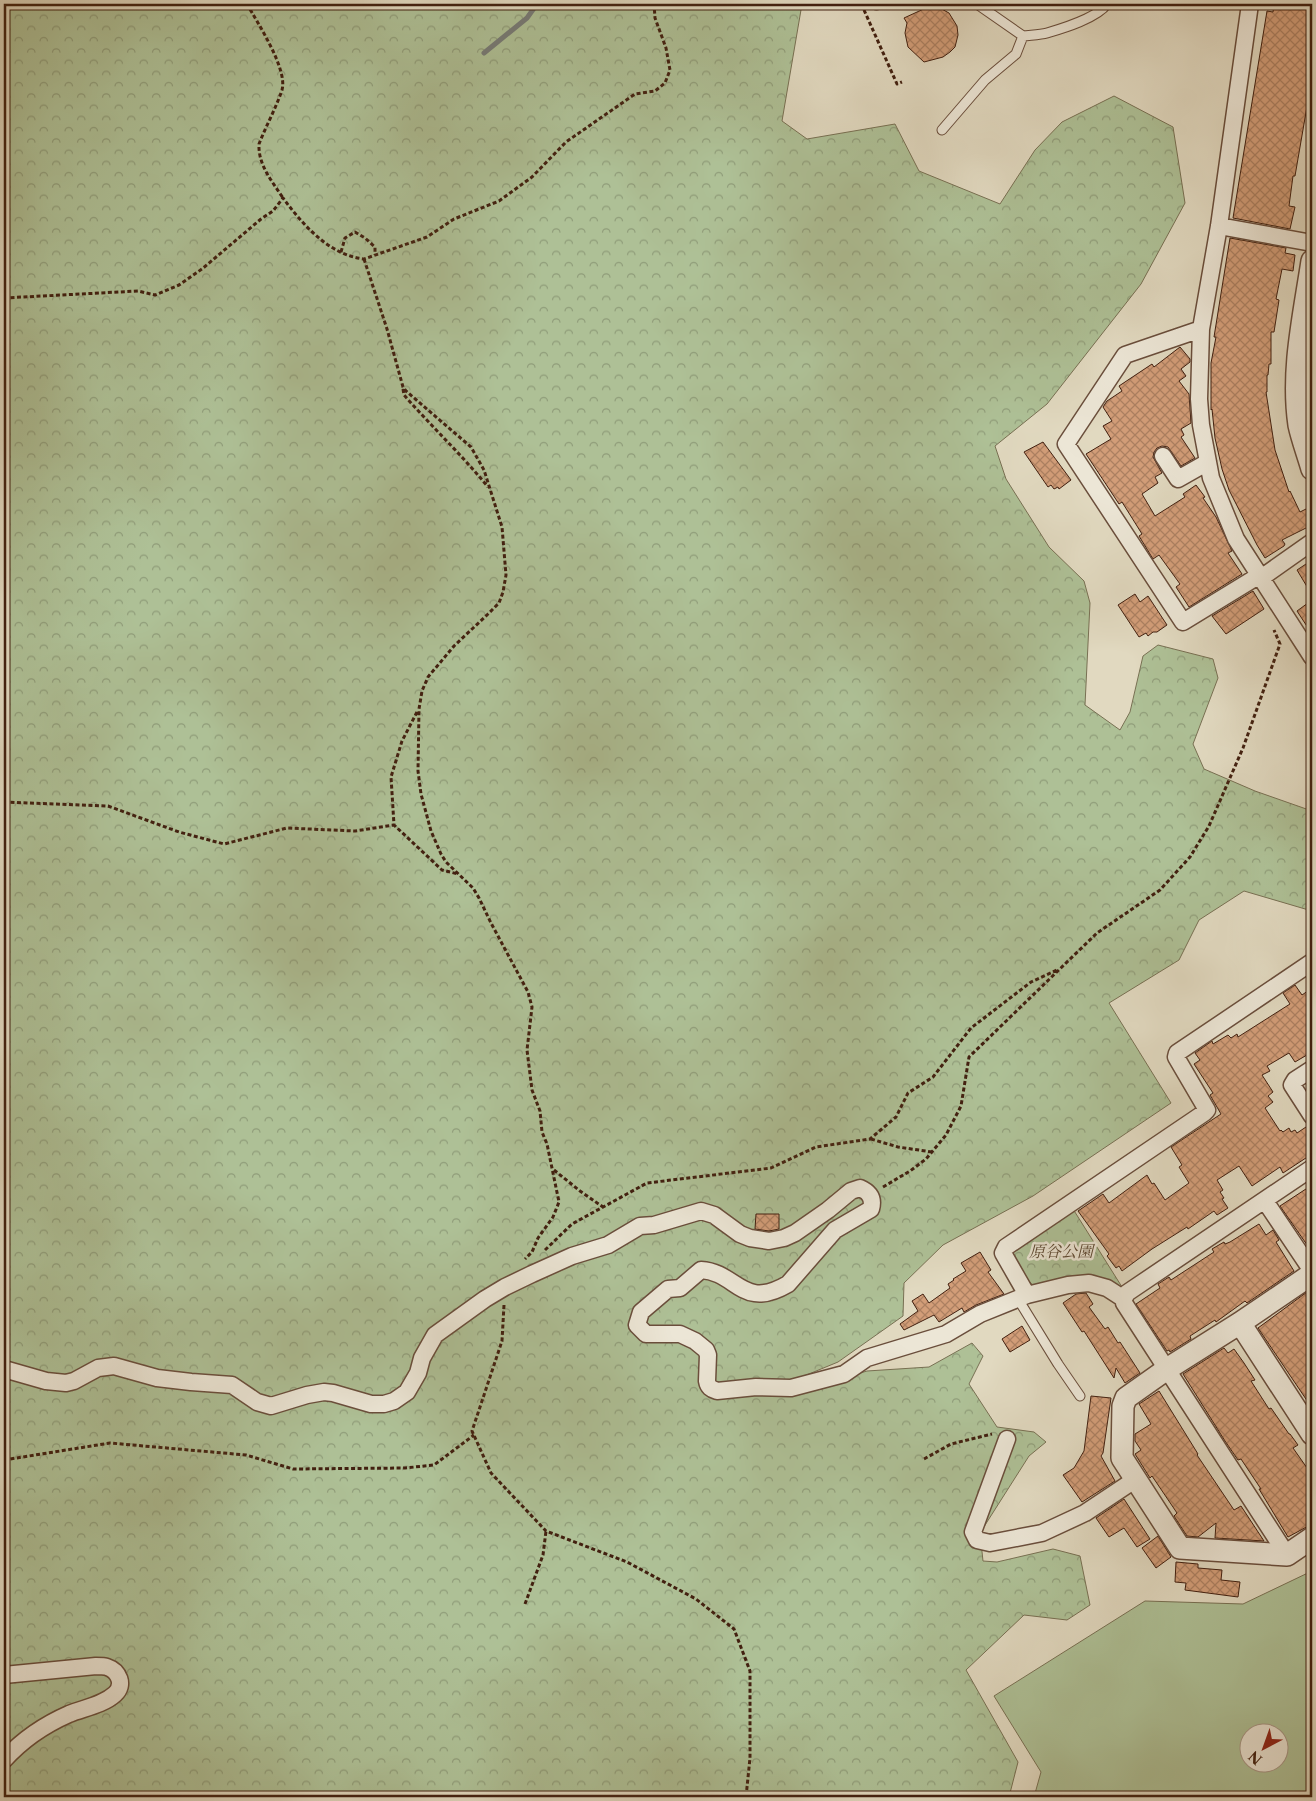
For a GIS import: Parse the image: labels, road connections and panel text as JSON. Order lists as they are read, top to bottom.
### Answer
{
  "parks": ["原谷公園"],
  "north": "bottom left"
}
